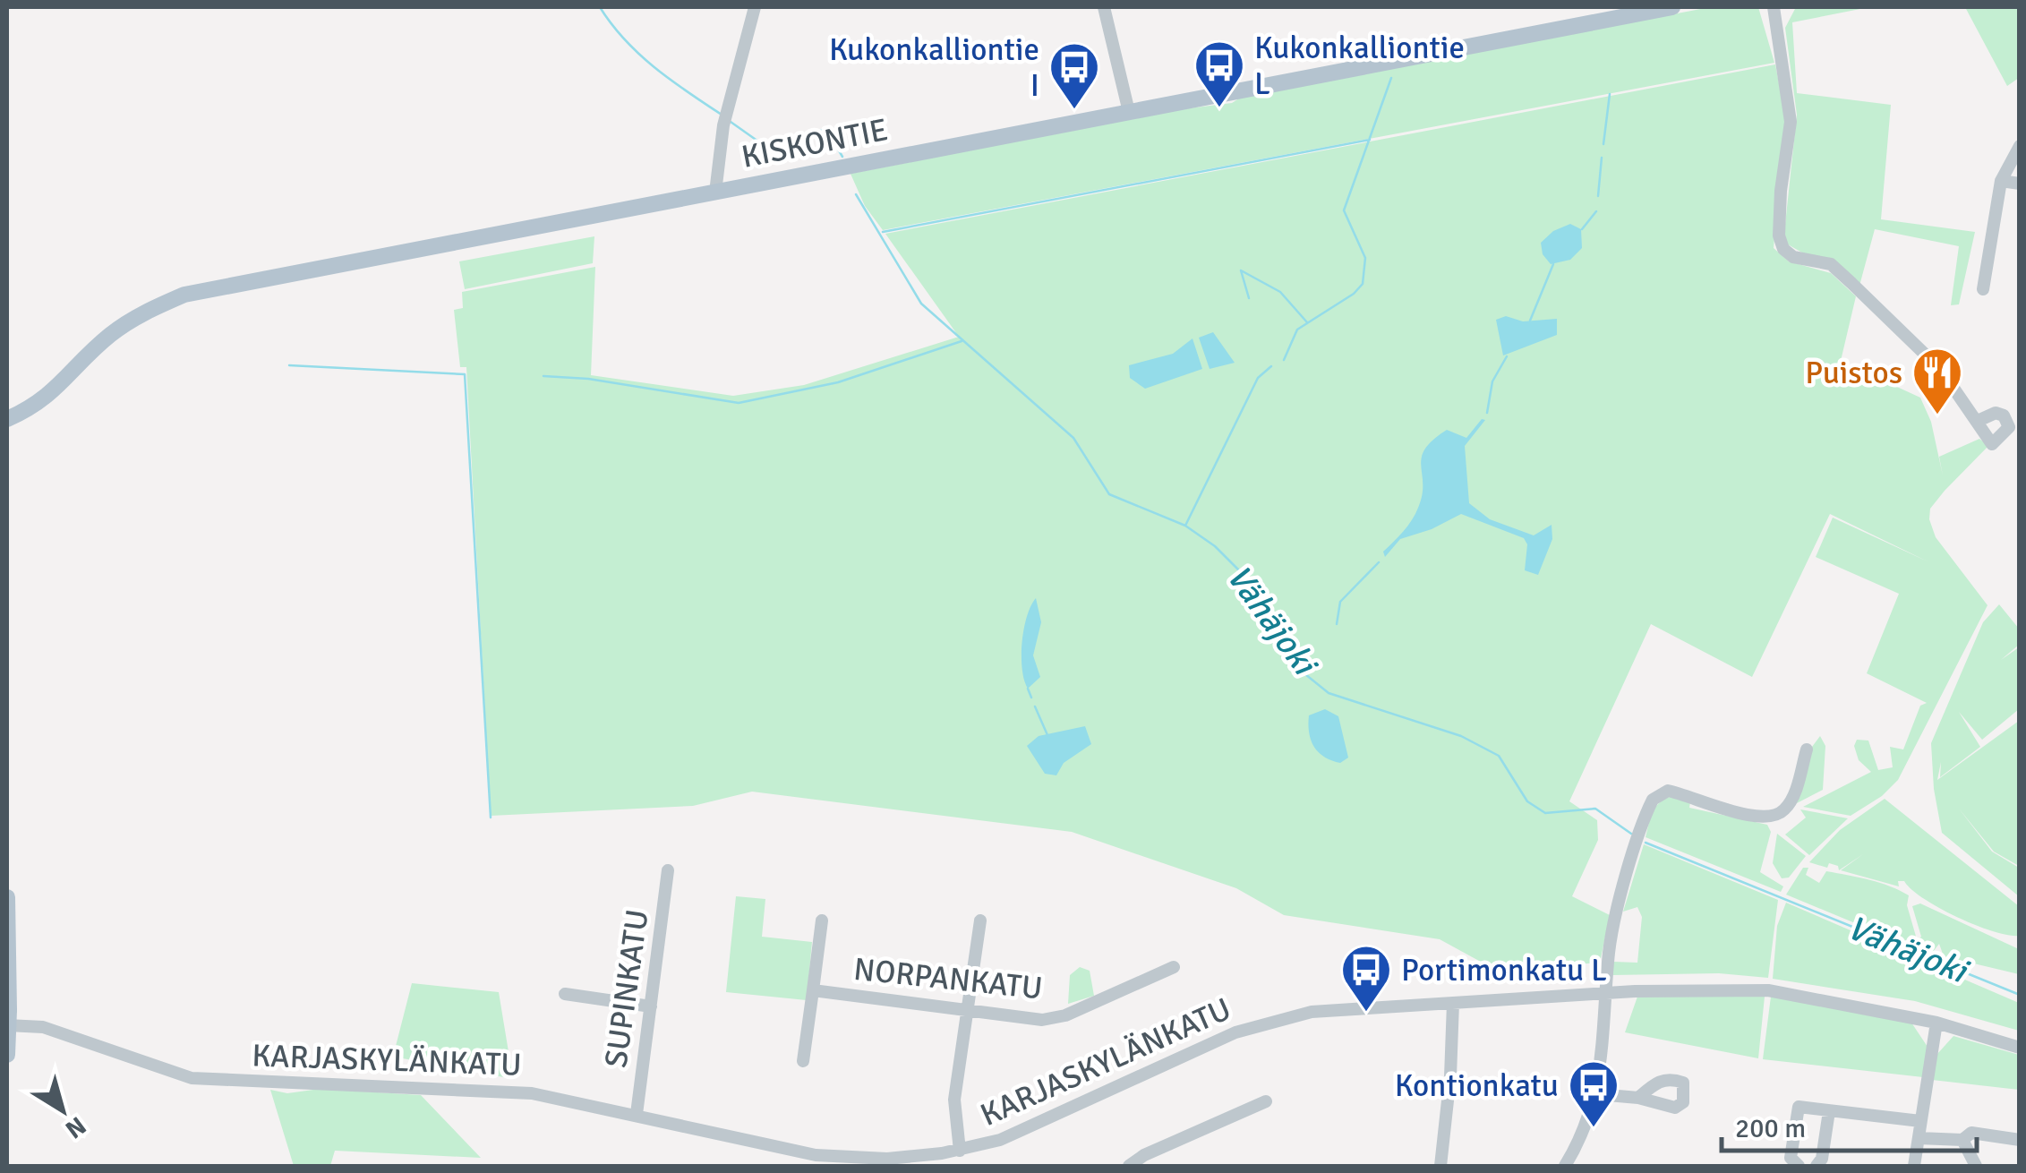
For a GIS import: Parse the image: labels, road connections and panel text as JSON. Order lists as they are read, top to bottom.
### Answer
{
  "streets": {
    "main road": ["KISKONTIE"],
    "street": ["NORPANKATU", "SUPINKATU", "KARJASKYLÄNKATU"]
  },
  "crossings": [
    ["SUPINKATU", "KARJASKYLÄNKATU"]
  ],
  "water": ["Vähäjoki"],
  "places": {
    "bus stop": [
      "Kukonkalliontie L",
      "Kukonkalliontie I",
      "Portimonkatu L",
      "Kontionkatu"
    ],
    "restaurant": ["Puistos"]
  },
  "scale_bar": "200 m",
  "north": "bottom right"
}
